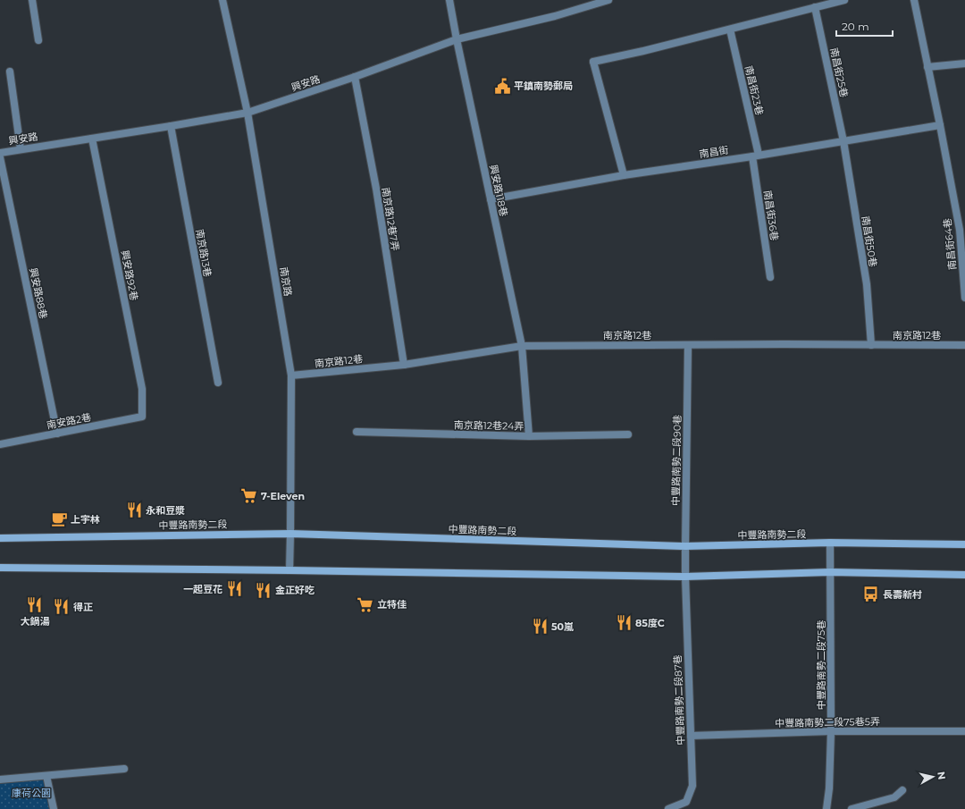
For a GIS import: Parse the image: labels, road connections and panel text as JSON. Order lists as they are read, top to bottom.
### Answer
{
  "streets": {
    "main road": ["中豐路南勢二段"],
    "street": [
      "南昌街25巷",
      "興安路",
      "南昌街23巷",
      "南昌街",
      "興安路118巷",
      "南昌街36巷",
      "南京路12巷7弄",
      "南昌街50巷",
      "南昌街64巷",
      "南京路13巷",
      "興安路92巷",
      "南京路",
      "興安路88巷",
      "南京路12巷",
      "南安路2巷",
      "南京路12巷24弄",
      "中豐路南勢二段90巷",
      "中豐路南勢二段75巷",
      "中豐路南勢二段87巷",
      "中豐路南勢二段75巷5弄"
    ]
  },
  "crossings": [
    ["南昌街25巷", "南昌街"],
    ["南昌街25巷", "南昌街50巷"],
    ["興安路", "興安路118巷"],
    ["興安路", "南京路12巷7弄"],
    ["興安路", "南京路13巷"],
    ["興安路", "興安路92巷"],
    ["興安路", "南京路"],
    ["南昌街23巷", "南昌街"],
    ["南昌街23巷", "南昌街36巷"],
    ["南昌街", "興安路118巷"],
    ["南昌街", "南昌街36巷"],
    ["南昌街", "南昌街50巷"],
    ["南昌街", "南昌街64巷"],
    ["興安路118巷", "南京路12巷"],
    ["興安路118巷", "南京路12巷24弄"],
    ["南京路12巷7弄", "南京路12巷"],
    ["南昌街50巷", "南京路12巷"],
    ["興安路92巷", "南安路2巷"],
    ["南京路", "南京路12巷"],
    ["南京路", "中豐路南勢二段"],
    ["興安路88巷", "南安路2巷"],
    ["南京路12巷", "南京路12巷24弄"],
    ["南京路12巷", "中豐路南勢二段90巷"],
    ["中豐路南勢二段90巷", "中豐路南勢二段"],
    ["中豐路南勢二段90巷", "中豐路南勢二段87巷"],
    ["中豐路南勢二段", "中豐路南勢二段75巷"],
    ["中豐路南勢二段75巷", "中豐路南勢二段75巷5弄"],
    ["中豐路南勢二段87巷", "中豐路南勢二段75巷5弄"]
  ],
  "parks": ["康荷公園"],
  "places": {
    "public building": ["平鎮南勢郵局"],
    "supermarket": ["7-Eleven", "立特佳"],
    "restaurant": [
      "永和豆漿",
      "一起豆花",
      "金正好吃",
      "大鍋湯",
      "得正",
      "85度C",
      "50嵐"
    ],
    "cafe": ["上宇林"],
    "bus stop": ["長壽新村"]
  },
  "scale_bar": "20 m",
  "north": "right"
}
